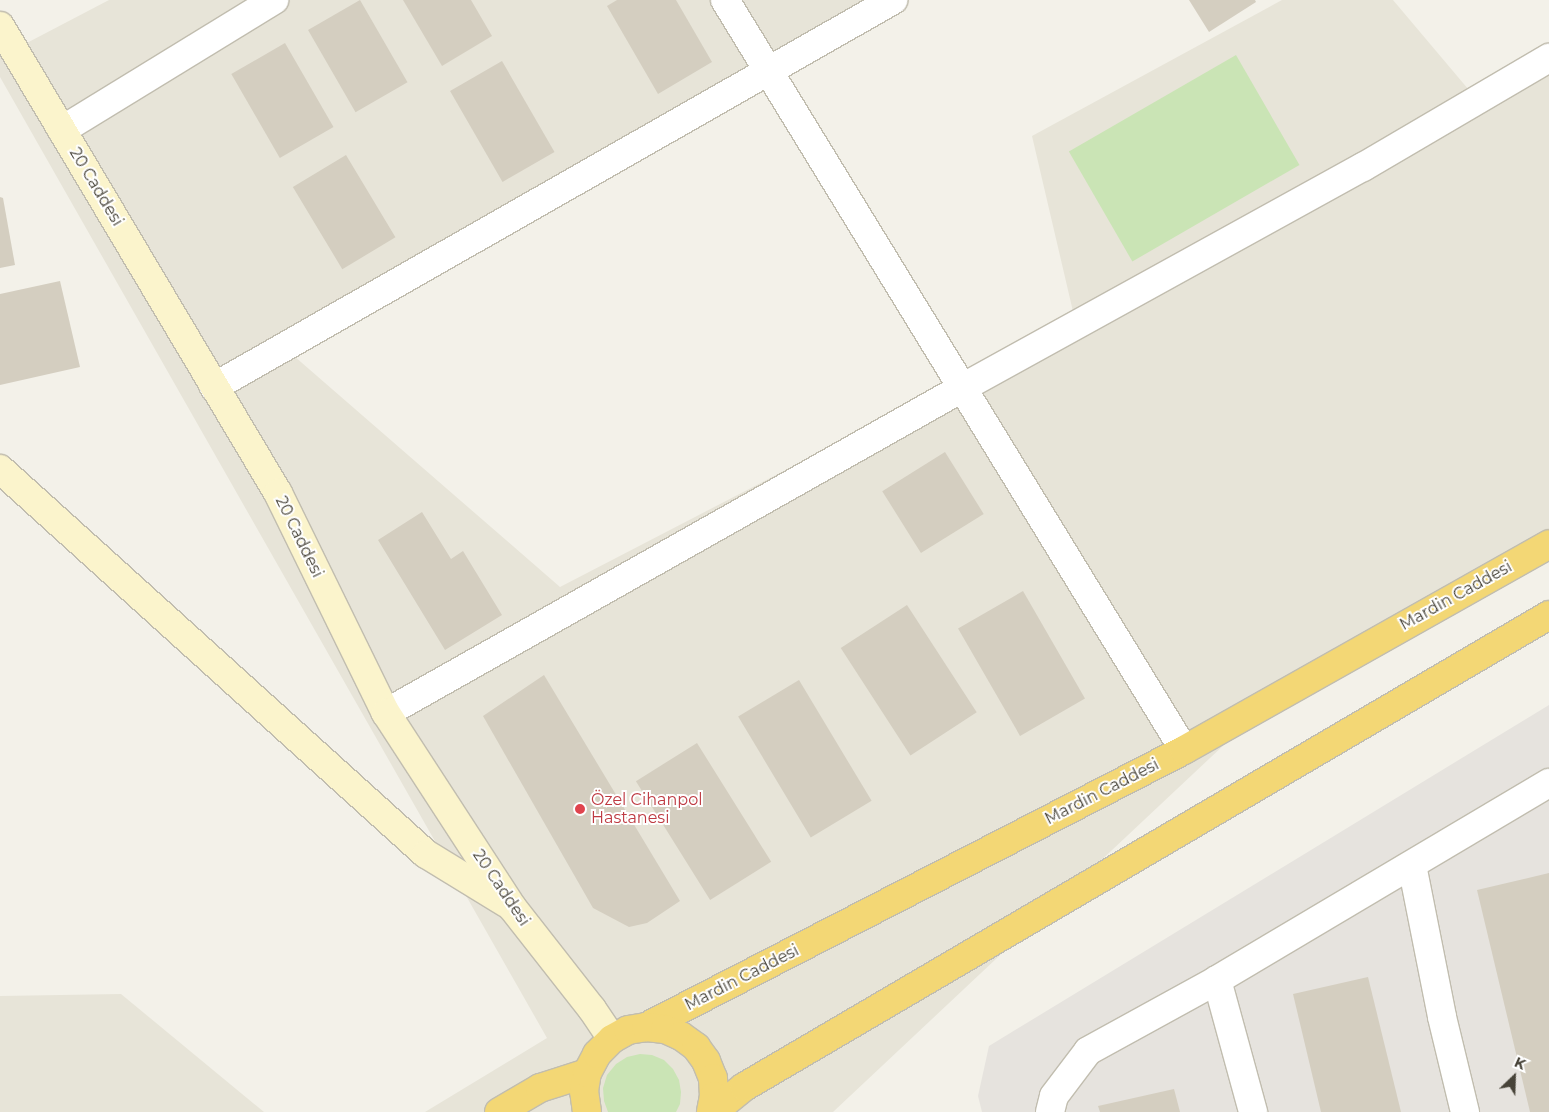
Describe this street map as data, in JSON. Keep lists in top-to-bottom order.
{
  "streets": {
    "highway": ["Mardin Caddesi"],
    "street": ["20 Caddesi"]
  },
  "crossings": [
    ["20 Caddesi", "Mardin Caddesi"]
  ],
  "places": ["Özel Cihanpol Hastanesi"],
  "north": "top right"
}
